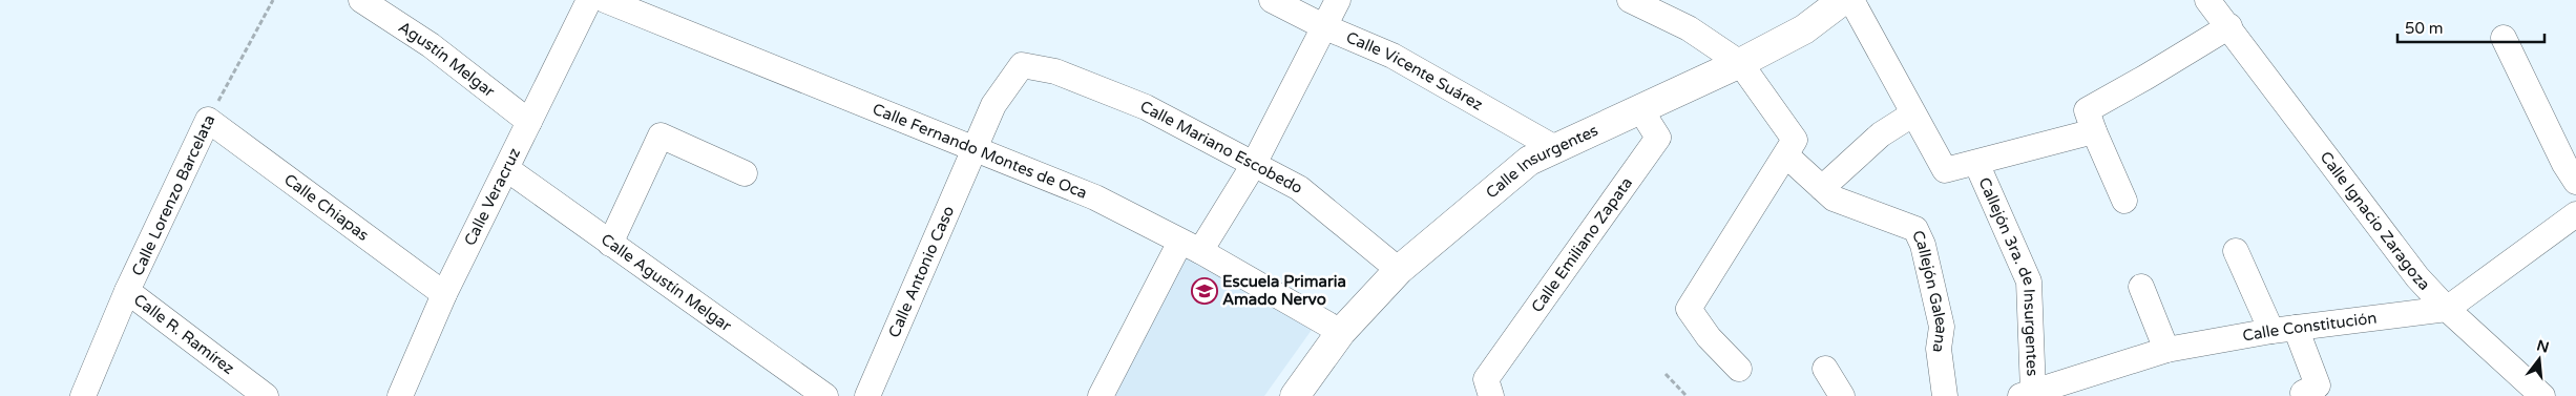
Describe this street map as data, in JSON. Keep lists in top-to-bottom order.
{
  "streets": {
    "main road": ["Calle Insurgentes"],
    "street": [
      "Agustín Melgar",
      "Calle Vicente Suárez",
      "Calle Mariano Escobedo",
      "Calle Fernando Montes de Oca",
      "Calle Lorenzo Barcelata",
      "Calle Veracruz",
      "Calle Chiapas",
      "Calle Ignacio Zaragoza",
      "Calle Emiliano Zapata",
      "Calle Antonio Caso",
      "Callejón 3ra. de Insurgentes",
      "Calle Agustín Melgar",
      "Callejón Galeana",
      "Calle Constitución",
      "Calle R. Ramírez"
    ]
  },
  "crossings": [
    ["Agustín Melgar", "Calle Veracruz"],
    ["Calle Vicente Suárez", "Calle Insurgentes"],
    ["Calle Mariano Escobedo", "Calle Insurgentes"],
    ["Calle Mariano Escobedo", "Calle Antonio Caso"],
    ["Calle Fernando Montes de Oca", "Calle Insurgentes"],
    ["Calle Fernando Montes de Oca", "Calle Antonio Caso"],
    ["Calle Insurgentes", "Calle Emiliano Zapata"],
    ["Calle Lorenzo Barcelata", "Calle Chiapas"],
    ["Calle Lorenzo Barcelata", "Calle R. Ramírez"],
    ["Calle Veracruz", "Calle Chiapas"],
    ["Calle Veracruz", "Calle Agustín Melgar"],
    ["Calle Ignacio Zaragoza", "Calle Constitución"],
    ["Callejón 3ra. de Insurgentes", "Calle Constitución"]
  ],
  "places": {
    "school or university": ["Escuela Primaria Amado Nervo"]
  },
  "scale_bar": "50 m",
  "north": "top"
}
